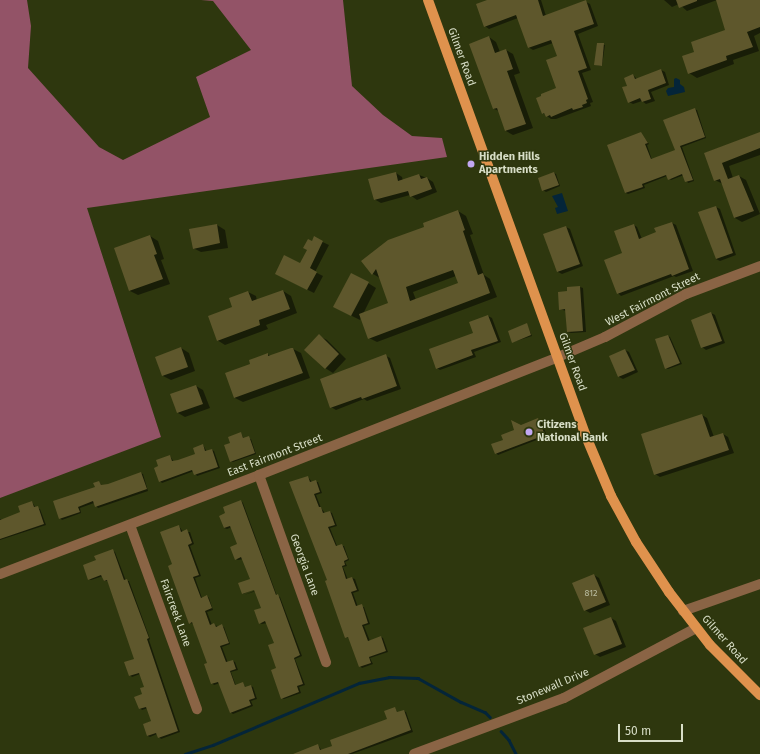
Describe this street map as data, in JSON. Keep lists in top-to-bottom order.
{
  "streets": {
    "main road": ["Gilmer Road"],
    "street": [
      "West Fairmont Street",
      "East Fairmont Street",
      "Georgia Lane",
      "Faircreek Lane",
      "Stonewall Drive"
    ]
  },
  "crossings": [
    ["Gilmer Road", "West Fairmont Street"],
    ["Gilmer Road", "East Fairmont Street"],
    ["Gilmer Road", "Stonewall Drive"],
    ["West Fairmont Street", "East Fairmont Street"],
    ["East Fairmont Street", "Georgia Lane"],
    ["East Fairmont Street", "Faircreek Lane"]
  ],
  "places": ["Hidden Hills Apartments", "Citizens National Bank"],
  "house_numbers": ["812"],
  "scale_bar": "50 m"
}
